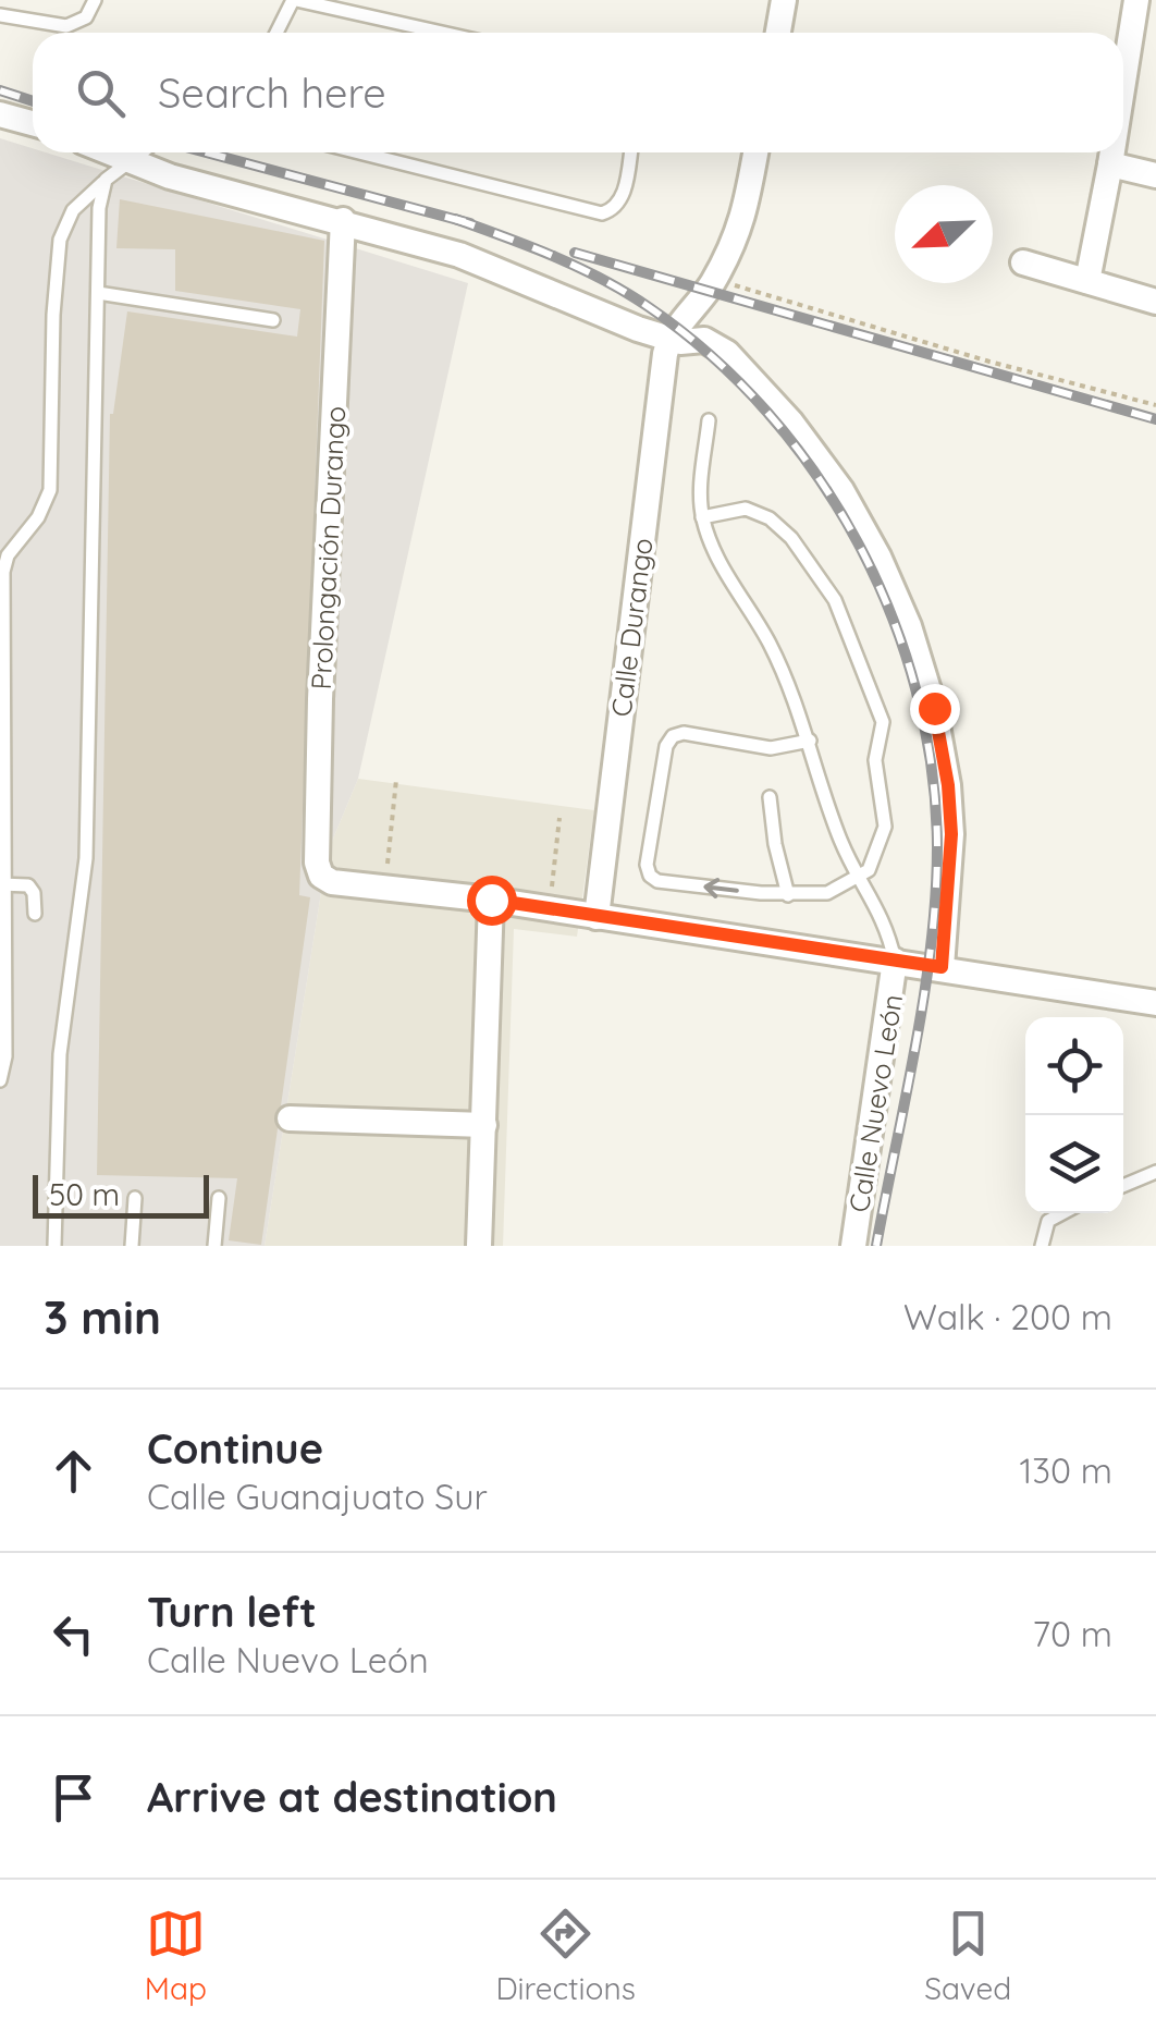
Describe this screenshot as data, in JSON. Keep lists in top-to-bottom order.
{
  "streets": {
    "street": ["Prolongación Durango", "Calle Durango", "Calle Nuevo León"]
  },
  "scale_bar": "50 m",
  "north": "bottom left",
  "page": {
    "search": "Search here",
    "scale": "50 m",
    "heading": ["3 min", "Walk · 200 m"],
    "list": [
      ["Continue", "Calle Guanajuato Sur", "130 m"],
      ["Turn left", "Calle Nuevo León", "70 m"],
      "Arrive at destination"
    ],
    "nav": ["Map", "Directions", "Saved"]
  }
}
